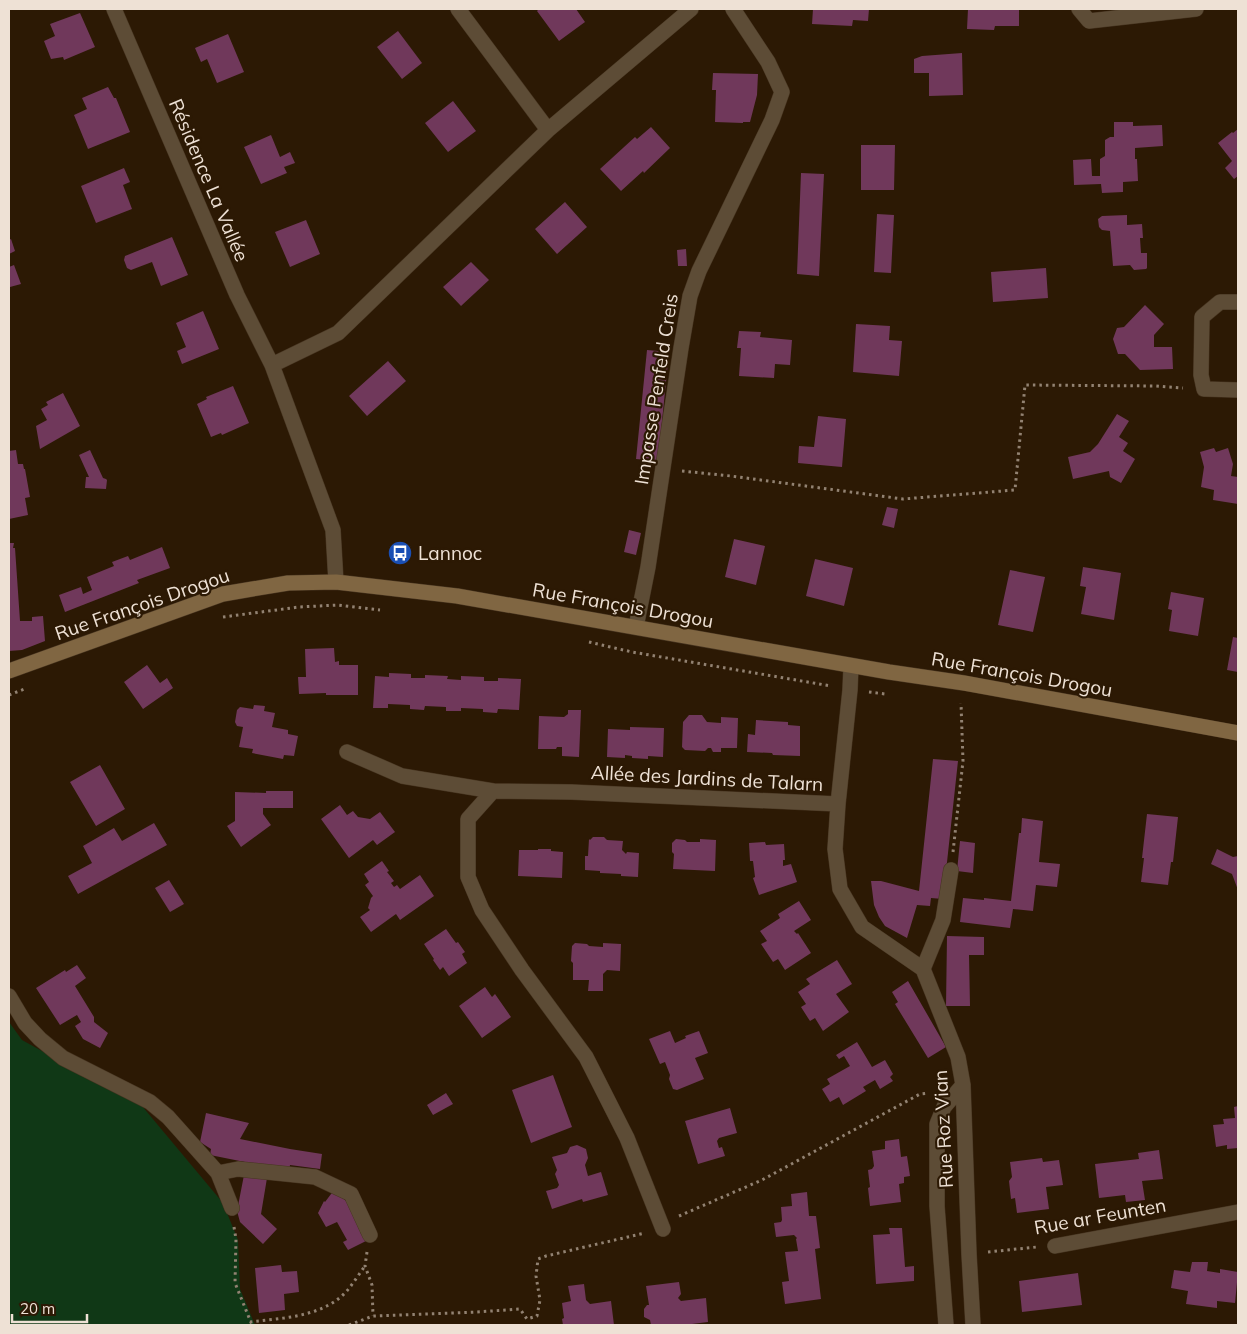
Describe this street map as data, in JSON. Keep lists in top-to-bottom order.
{
  "streets": {
    "street": [
      "Résidence La Vallée",
      "Impasse Penfeld Creis",
      "Rue François Drogou",
      "Allée des Jardins de Talarn",
      "Rue Roz Vian",
      "Rue ar Feunten"
    ]
  },
  "crossings": [
    ["Résidence La Vallée", "Rue François Drogou"],
    ["Impasse Penfeld Creis", "Rue François Drogou"],
    ["Rue François Drogou", "Allée des Jardins de Talarn"],
    ["Rue Roz Vian", "Rue ar Feunten"]
  ],
  "places": {
    "bus stop": ["Lannoc"]
  },
  "scale_bar": "20 m"
}
